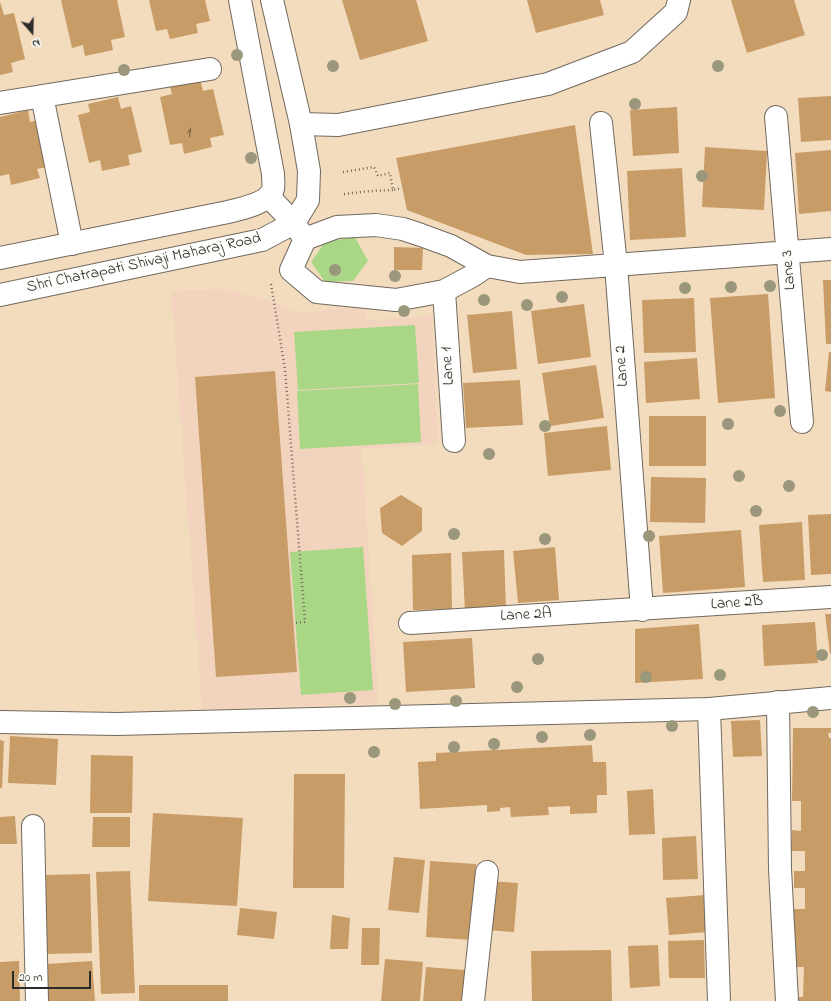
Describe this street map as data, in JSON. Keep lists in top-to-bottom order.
{
  "streets": {
    "street": [
      "Shri Chatrapati Shivaji Maharaj Road",
      "Lane 3",
      "Lane 1",
      "Lane 2",
      "Lane 2B",
      "Lane 2A"
    ]
  },
  "crossings": [
    ["Shri Chatrapati Shivaji Maharaj Road", "Lane 3"],
    ["Shri Chatrapati Shivaji Maharaj Road", "Lane 2"],
    ["Lane 2", "Lane 2B"],
    ["Lane 2", "Lane 2A"],
    ["Lane 2B", "Lane 2A"]
  ],
  "house_numbers": ["1"],
  "scale_bar": "20 m",
  "north": "bottom"
}
